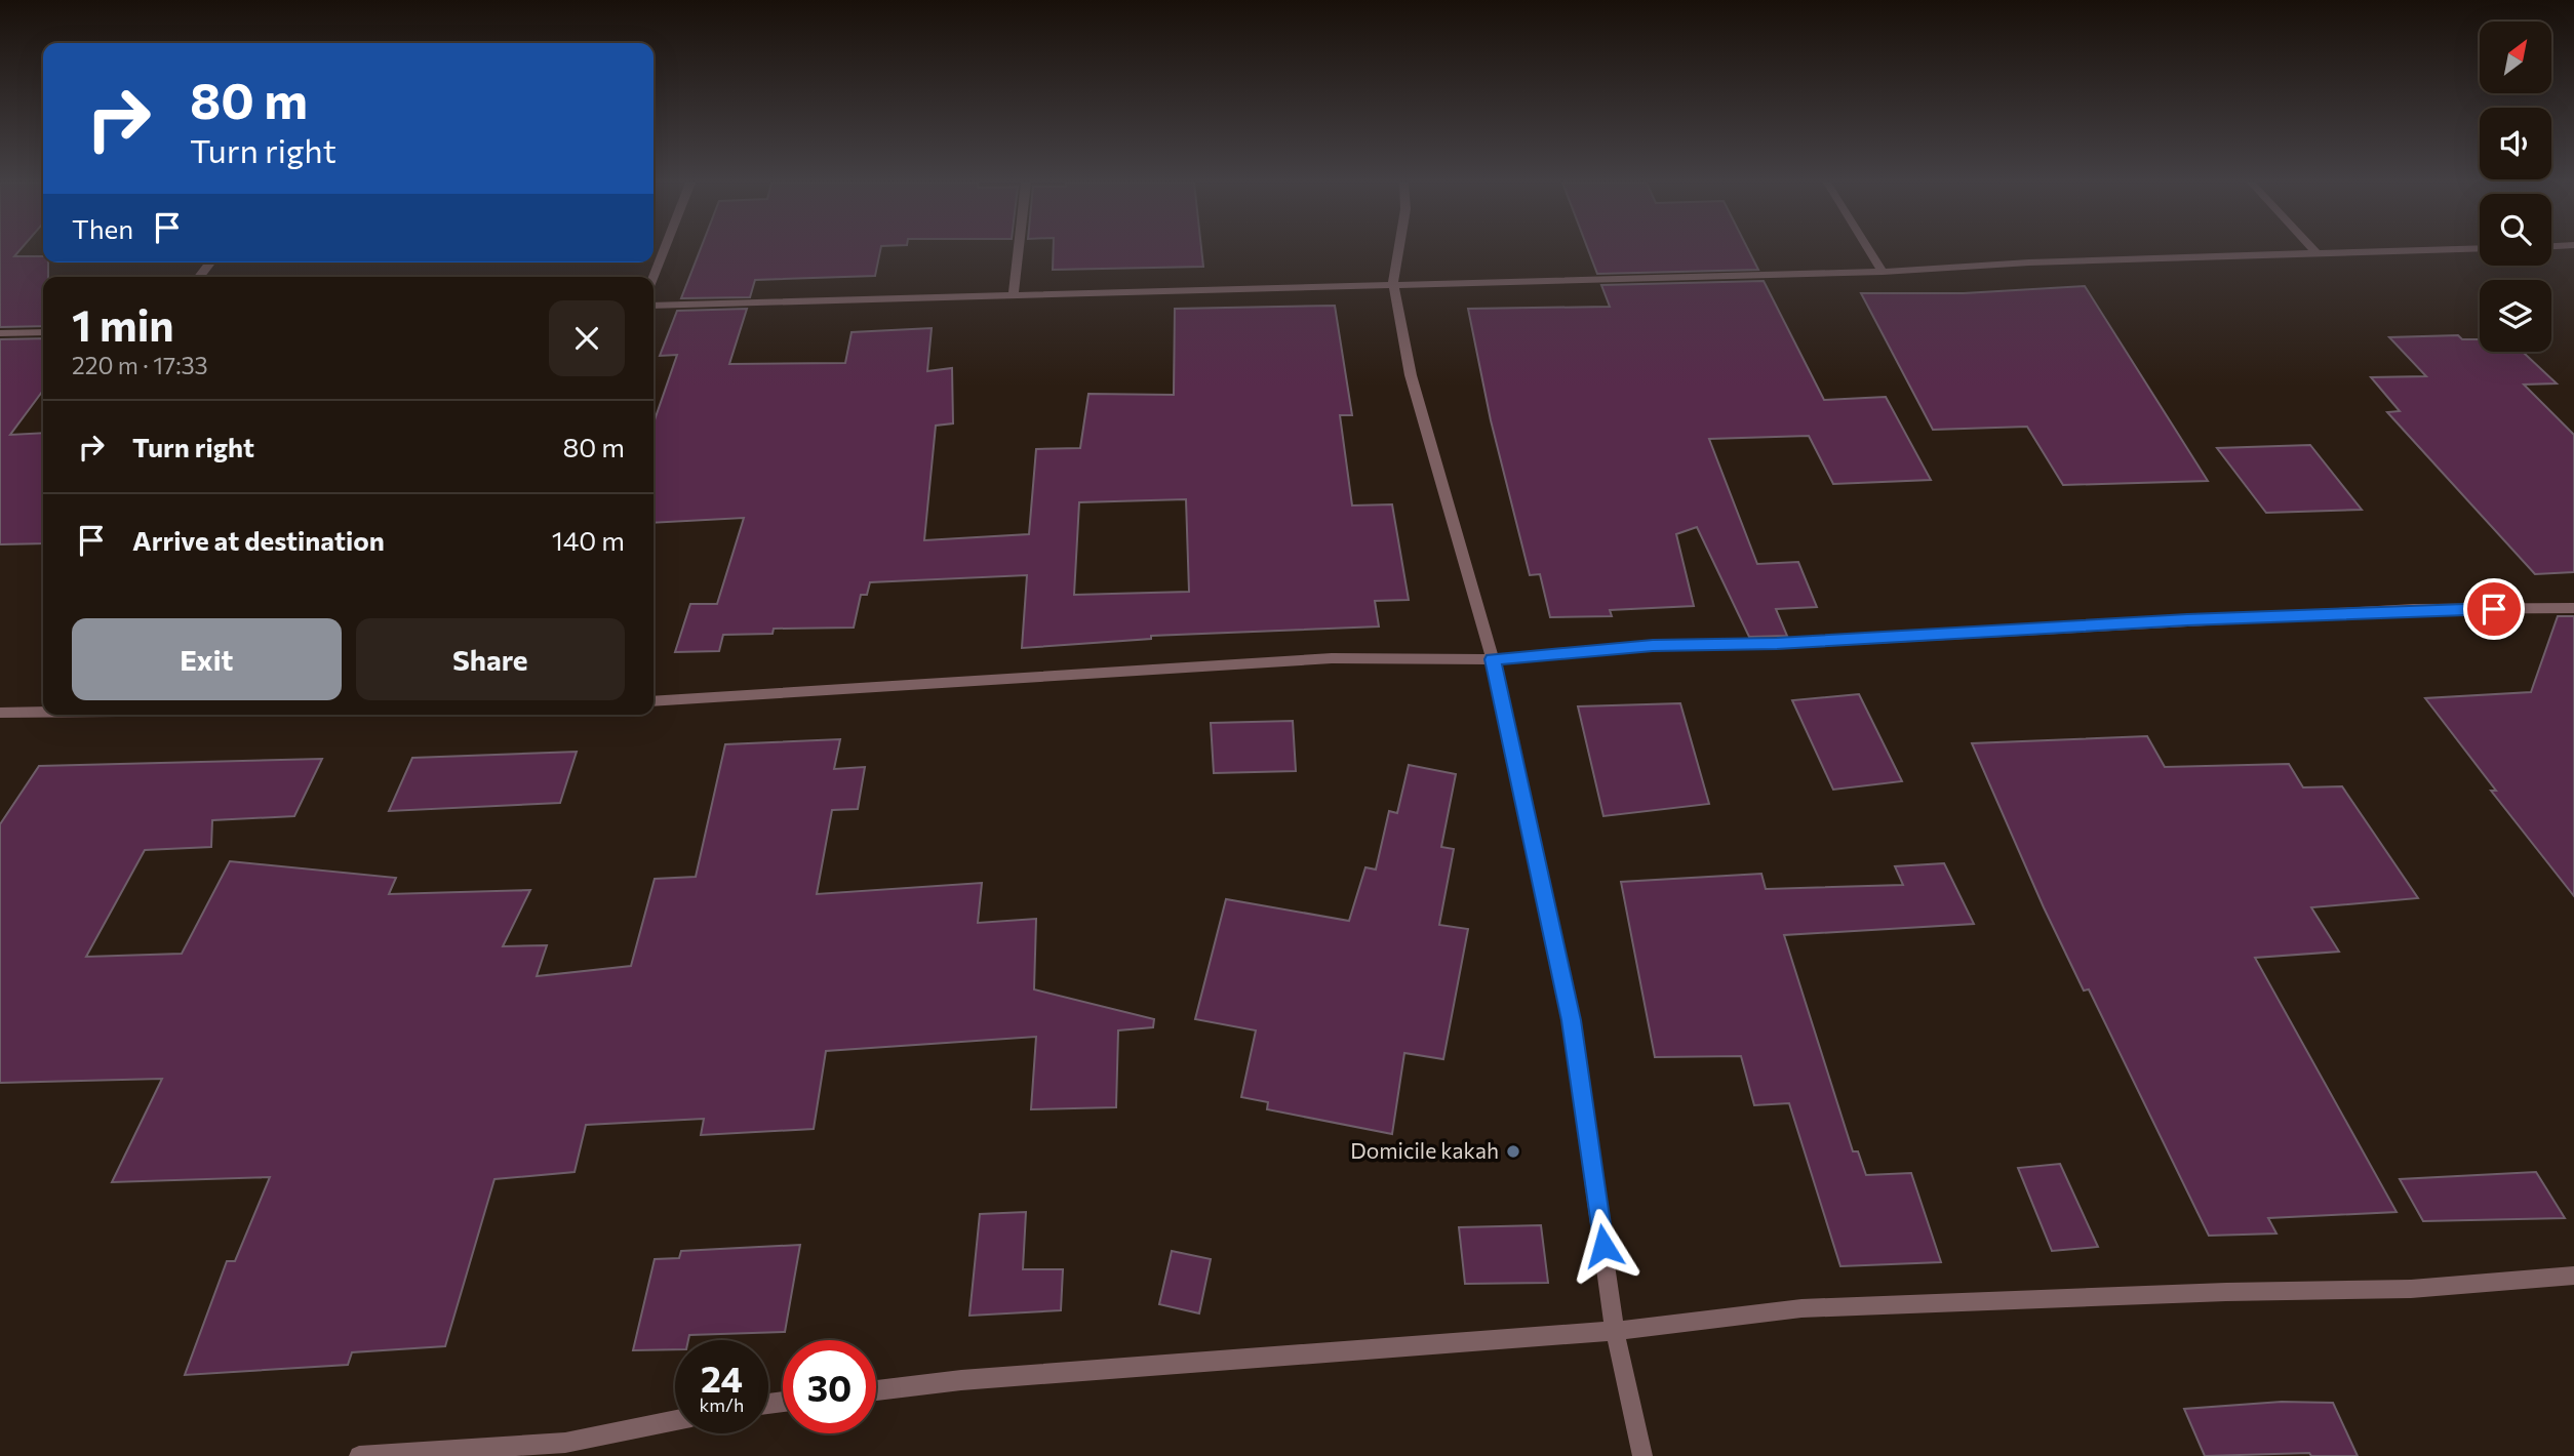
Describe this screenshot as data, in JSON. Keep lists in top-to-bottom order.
{
  "places": ["Domicile kakah"],
  "north": "top right",
  "page": {
    "turn": ["80 m", "Turn right"],
    "then": "Then",
    "heading": ["1 min", "220 m · 17:33"],
    "list": [
      {
        "name": "Turn right",
        "value": "80 m"
      },
      {
        "name": "Arrive at destination",
        "value": "140 m"
      }
    ],
    "buttons": ["Exit", "Share"],
    "speed": "24 km/h",
    "limit": "30"
  }
}
